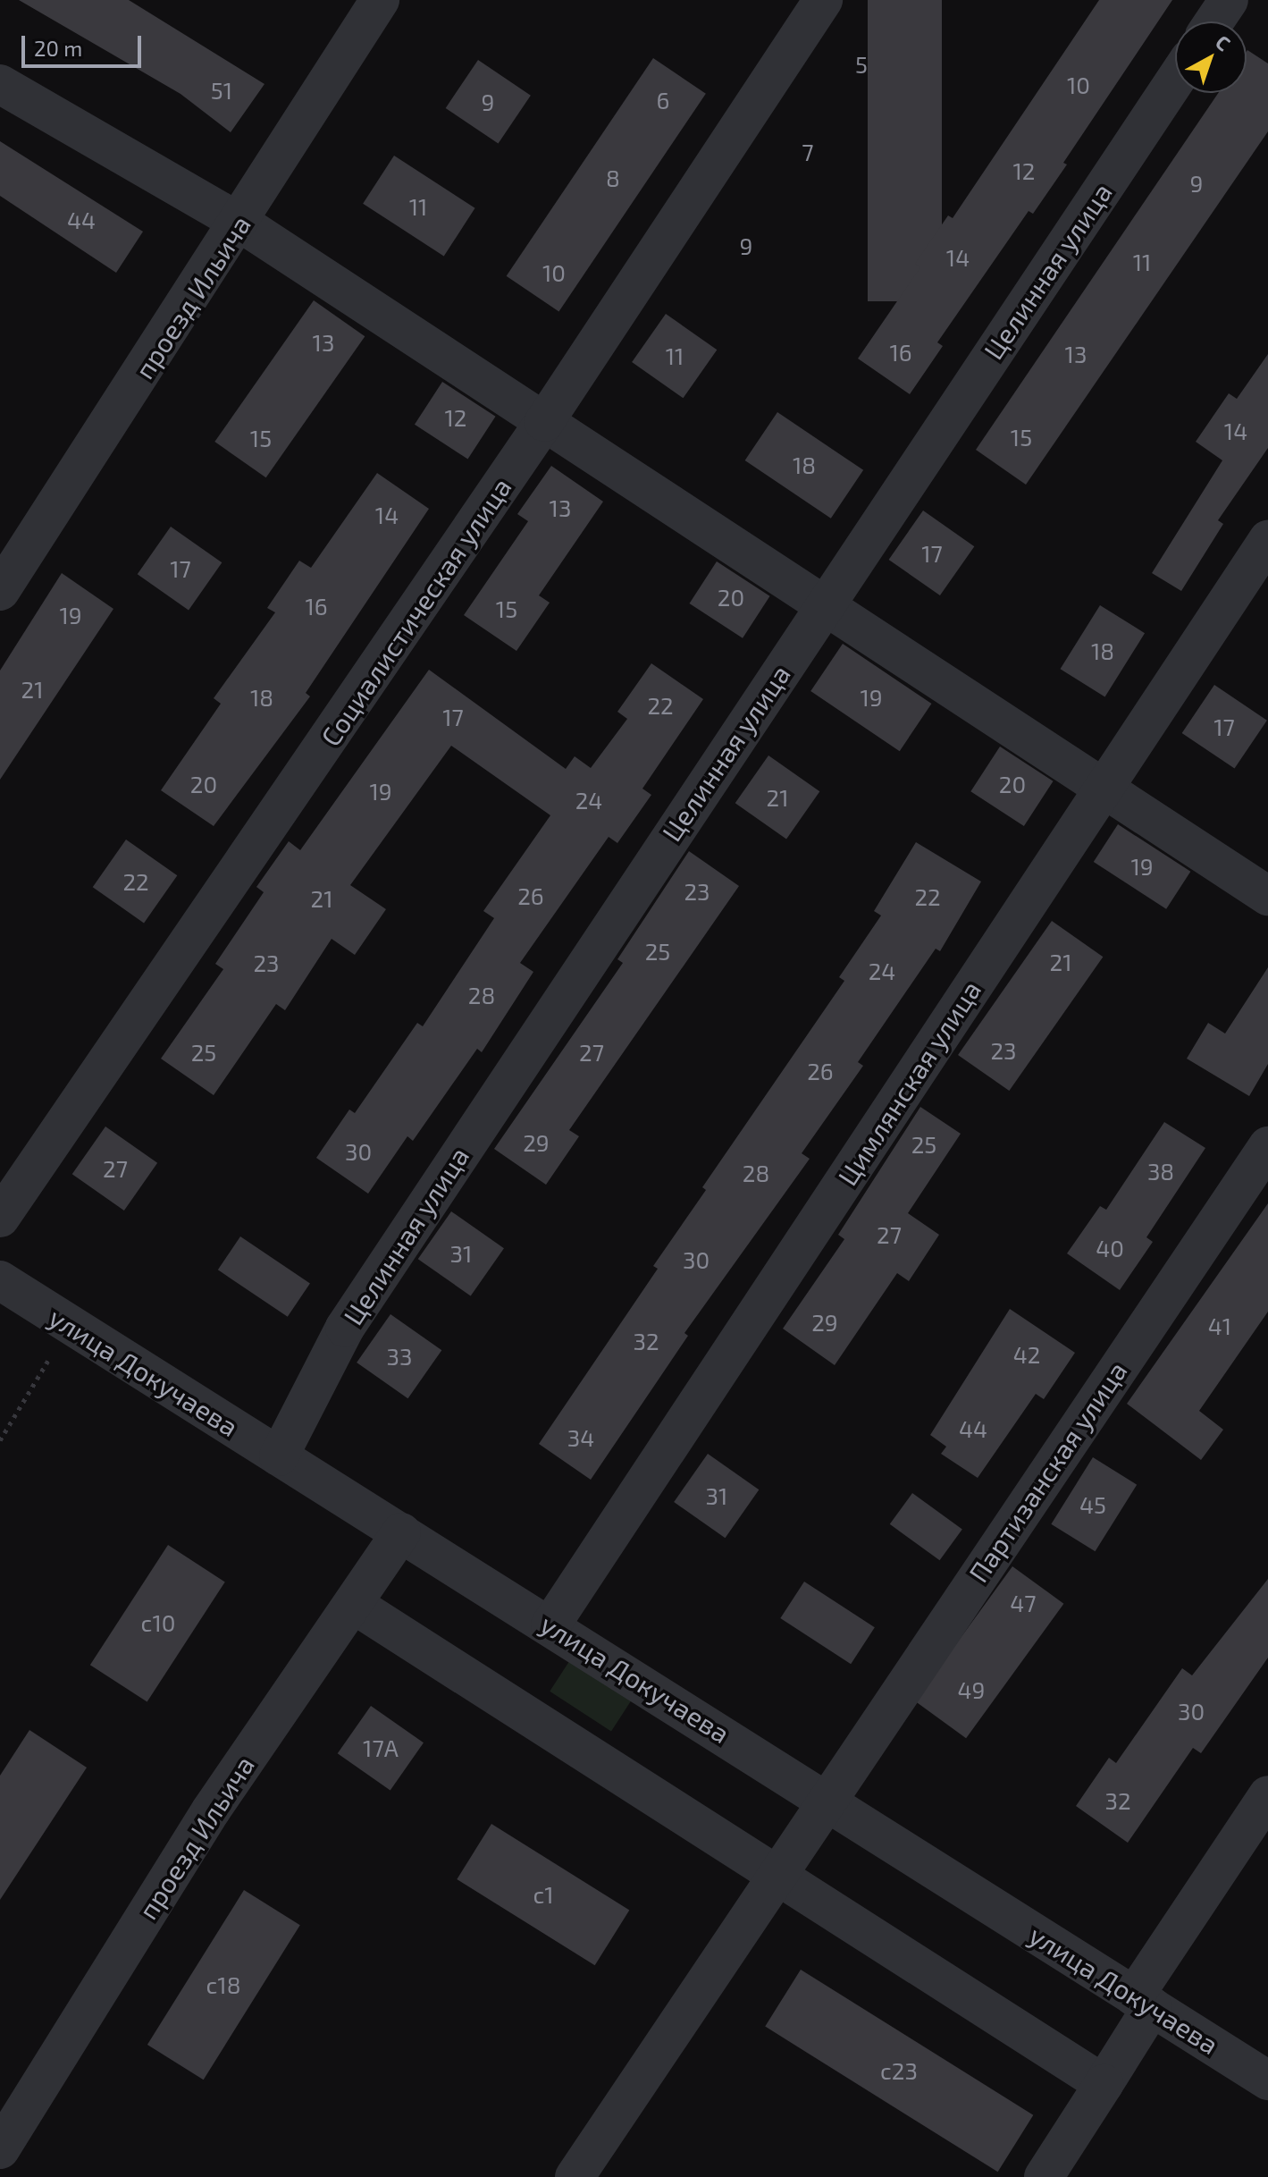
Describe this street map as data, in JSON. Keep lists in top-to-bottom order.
{
  "streets": {
    "street": [
      "Целинная улица",
      "проезд Ильича",
      "Социалистическая улица",
      "Цимлянская улица",
      "улица Докучаева",
      "Партизанская улица"
    ]
  },
  "crossings": [
    ["Целинная улица", "улица Докучаева"],
    ["проезд Ильича", "улица Докучаева"],
    ["Цимлянская улица", "улица Докучаева"],
    ["улица Докучаева", "Партизанская улица"]
  ],
  "house_numbers": [
    "5",
    "10",
    "51",
    "6",
    "9",
    "7",
    "12",
    "8",
    "9",
    "11",
    "44",
    "9",
    "14",
    "11",
    "10",
    "13",
    "16",
    "13",
    "11",
    "12",
    "14",
    "15",
    "15",
    "18",
    "13",
    "14",
    "17",
    "17",
    "20",
    "16",
    "15",
    "19",
    "18",
    "21",
    "18",
    "19",
    "22",
    "17",
    "17",
    "20",
    "20",
    "19",
    "21",
    "24",
    "19",
    "22",
    "23",
    "26",
    "22",
    "21",
    "25",
    "21",
    "23",
    "24",
    "28",
    "23",
    "25",
    "27",
    "26",
    "29",
    "25",
    "30",
    "27",
    "38",
    "28",
    "27",
    "40",
    "31",
    "30",
    "29",
    "41",
    "32",
    "42",
    "33",
    "44",
    "34",
    "31",
    "45",
    "47",
    "с10",
    "49",
    "30",
    "17А",
    "32",
    "с1",
    "с18",
    "с23"
  ],
  "scale_bar": "20 m",
  "north": "top right"
}
